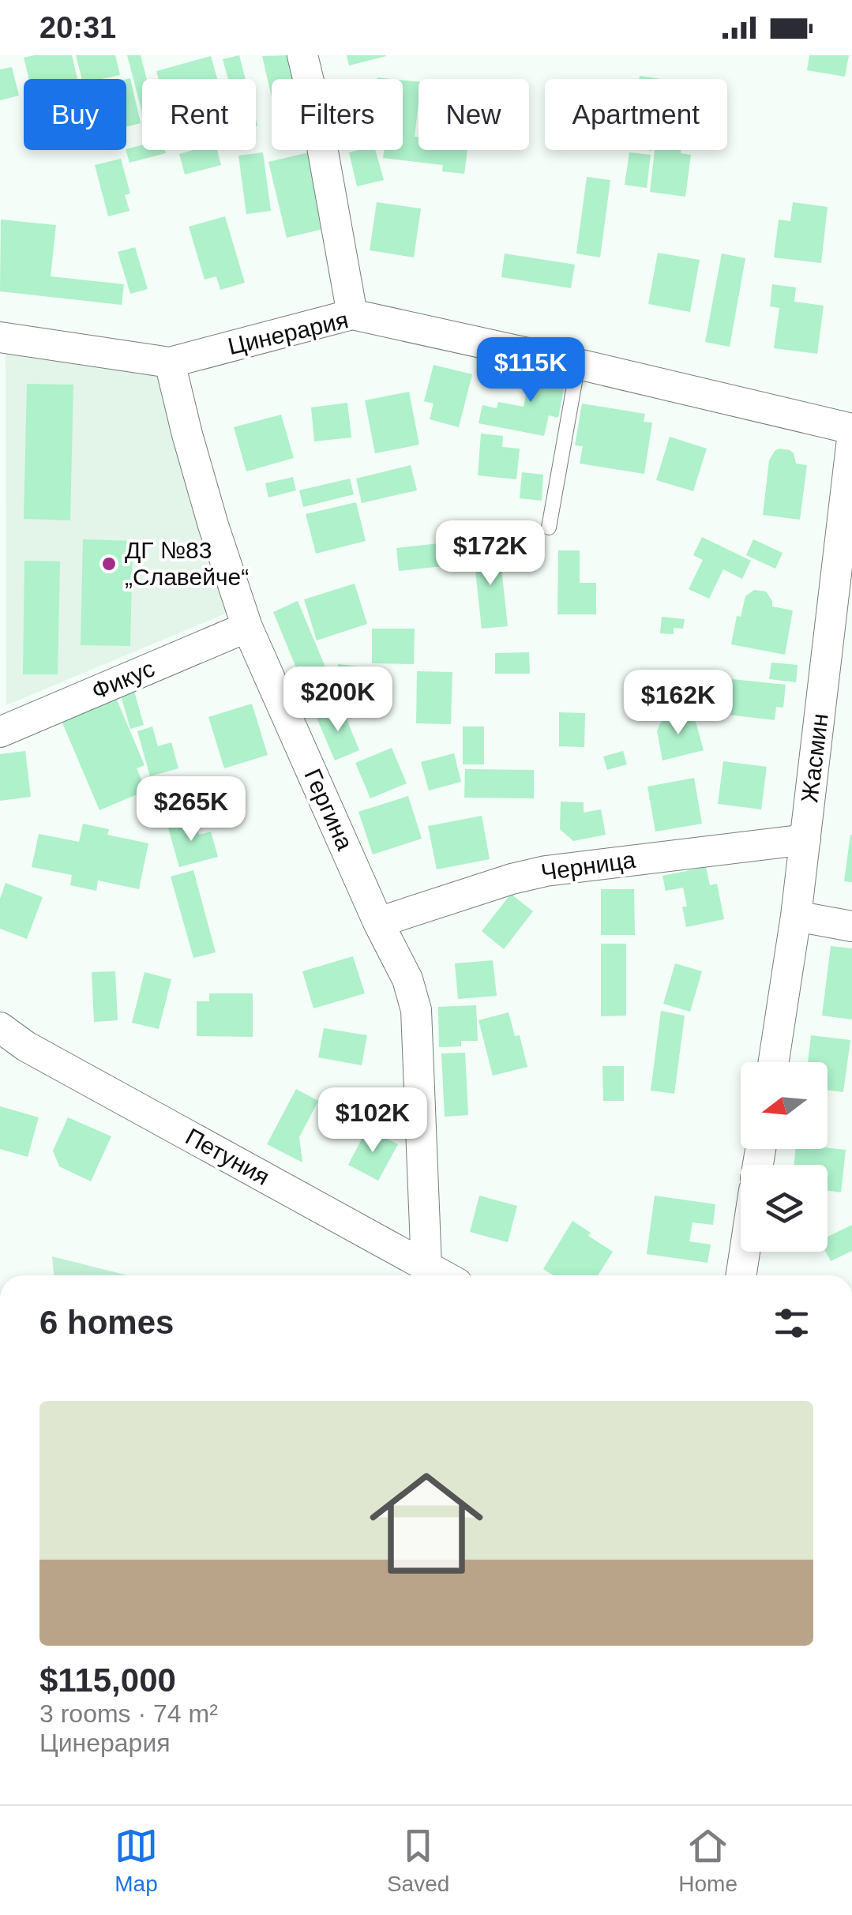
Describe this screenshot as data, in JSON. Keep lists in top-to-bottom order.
{
  "streets": {
    "street": [
      "Цинерария",
      "Фикус",
      "Жасмин",
      "Гергина",
      "Черница",
      "Петуния"
    ]
  },
  "crossings": [
    ["Цинерария", "Гергина"],
    ["Фикус", "Гергина"],
    ["Жасмин", "Черница"],
    ["Гергина", "Черница"],
    ["Гергина", "Петуния"]
  ],
  "places": ["ДГ №83 „Славейче“"],
  "north": "left",
  "page": {
    "status": "20:31",
    "chip": [
      "Buy",
      "Rent",
      "Filters",
      "New",
      "Apartment"
    ],
    "price": [
      "$115K",
      "$172K",
      "$200K",
      "$162K",
      "$265K",
      "$102K"
    ],
    "heading": "6 homes",
    "list": [
      {
        "name": "$115,000",
        "note": "3 rooms · 74 m² · Цинерария"
      }
    ],
    "tabs": ["Map", "Saved", "Home"]
  }
}
